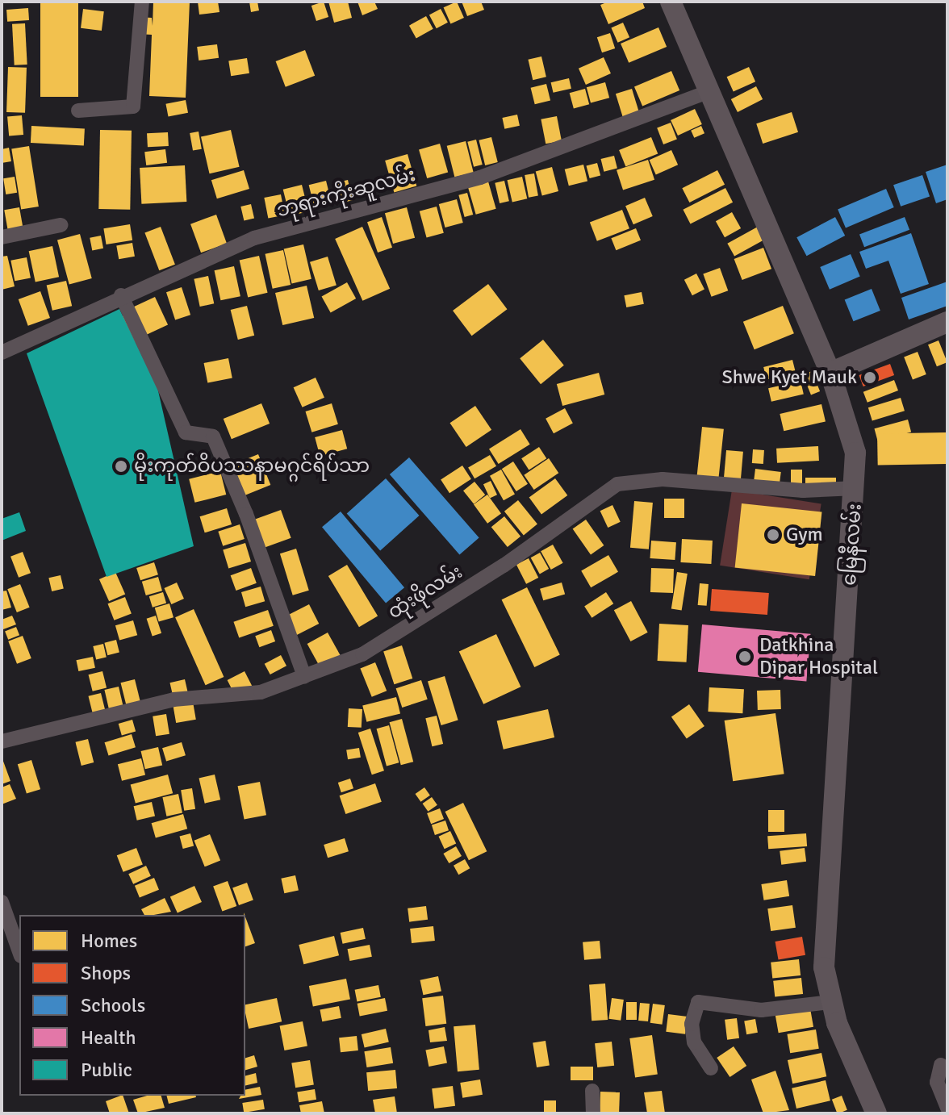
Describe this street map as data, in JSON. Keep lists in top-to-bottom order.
{
  "streets": {
    "main road": ["မြေနီလမ်း"],
    "street": ["ဘုရားကိုးဆူလမ်း", "ထုံးဖိုလမ်း"]
  },
  "crossings": [
    ["ဘုရားကိုးဆူလမ်း", "မြေနီလမ်း"],
    ["မြေနီလမ်း", "ထုံးဖိုလမ်း"]
  ],
  "places": [
    "Shwe Kyet Mauk",
    "မိုးကုတ်ဝိပဿနာမဂ္ဂင်ရိပ်သာ",
    "Gym",
    "Datkhina Dipar Hospital"
  ],
  "legend": [
    "Homes",
    "Shops",
    "Schools",
    "Health",
    "Public"
  ]
}
